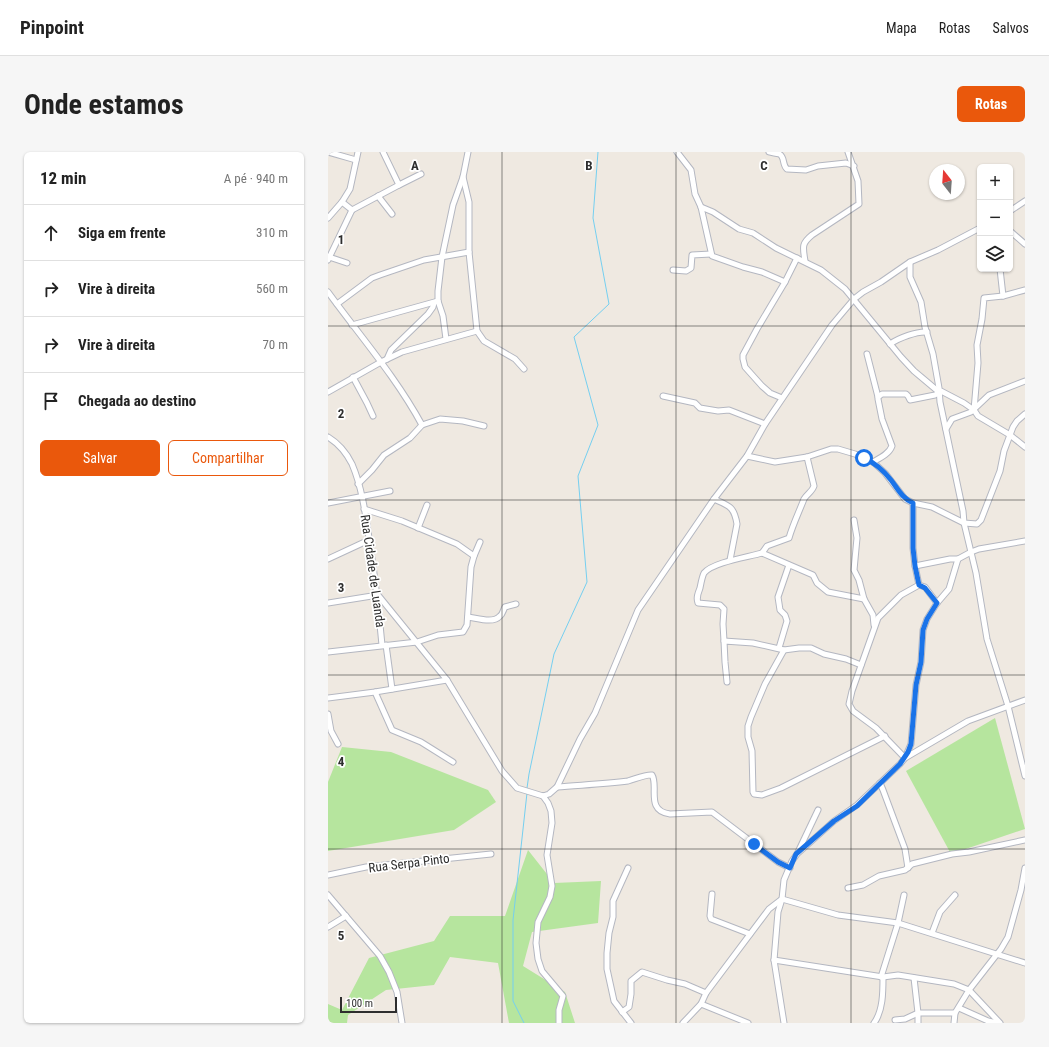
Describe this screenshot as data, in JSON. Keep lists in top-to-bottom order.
{
  "streets": {
    "street": ["Rua Cidade de Luanda", "Rua Serpa Pinto"]
  },
  "scale_bar": "100 m",
  "north": "top",
  "page": {
    "header": "Pinpoint",
    "nav": ["Mapa", "Rotas", "Salvos"],
    "buttons": [
      "Rotas",
      ["Salvar", "Compartilhar"]
    ],
    "title": "Onde estamos",
    "heading": ["12 min", "A pé · 940 m"],
    "map_buttons": ["+", "−"],
    "list": [
      ["Siga em frente", "310 m"],
      ["Vire à direita", "560 m"],
      ["Vire à direita", "70 m"],
      "Chegada ao destino"
    ],
    "scale": "100 m"
  },
  "grid": {
    "columns": ["A", "B", "C"],
    "rows": [
      "1",
      "2",
      "3",
      "4",
      "5"
    ]
  }
}
